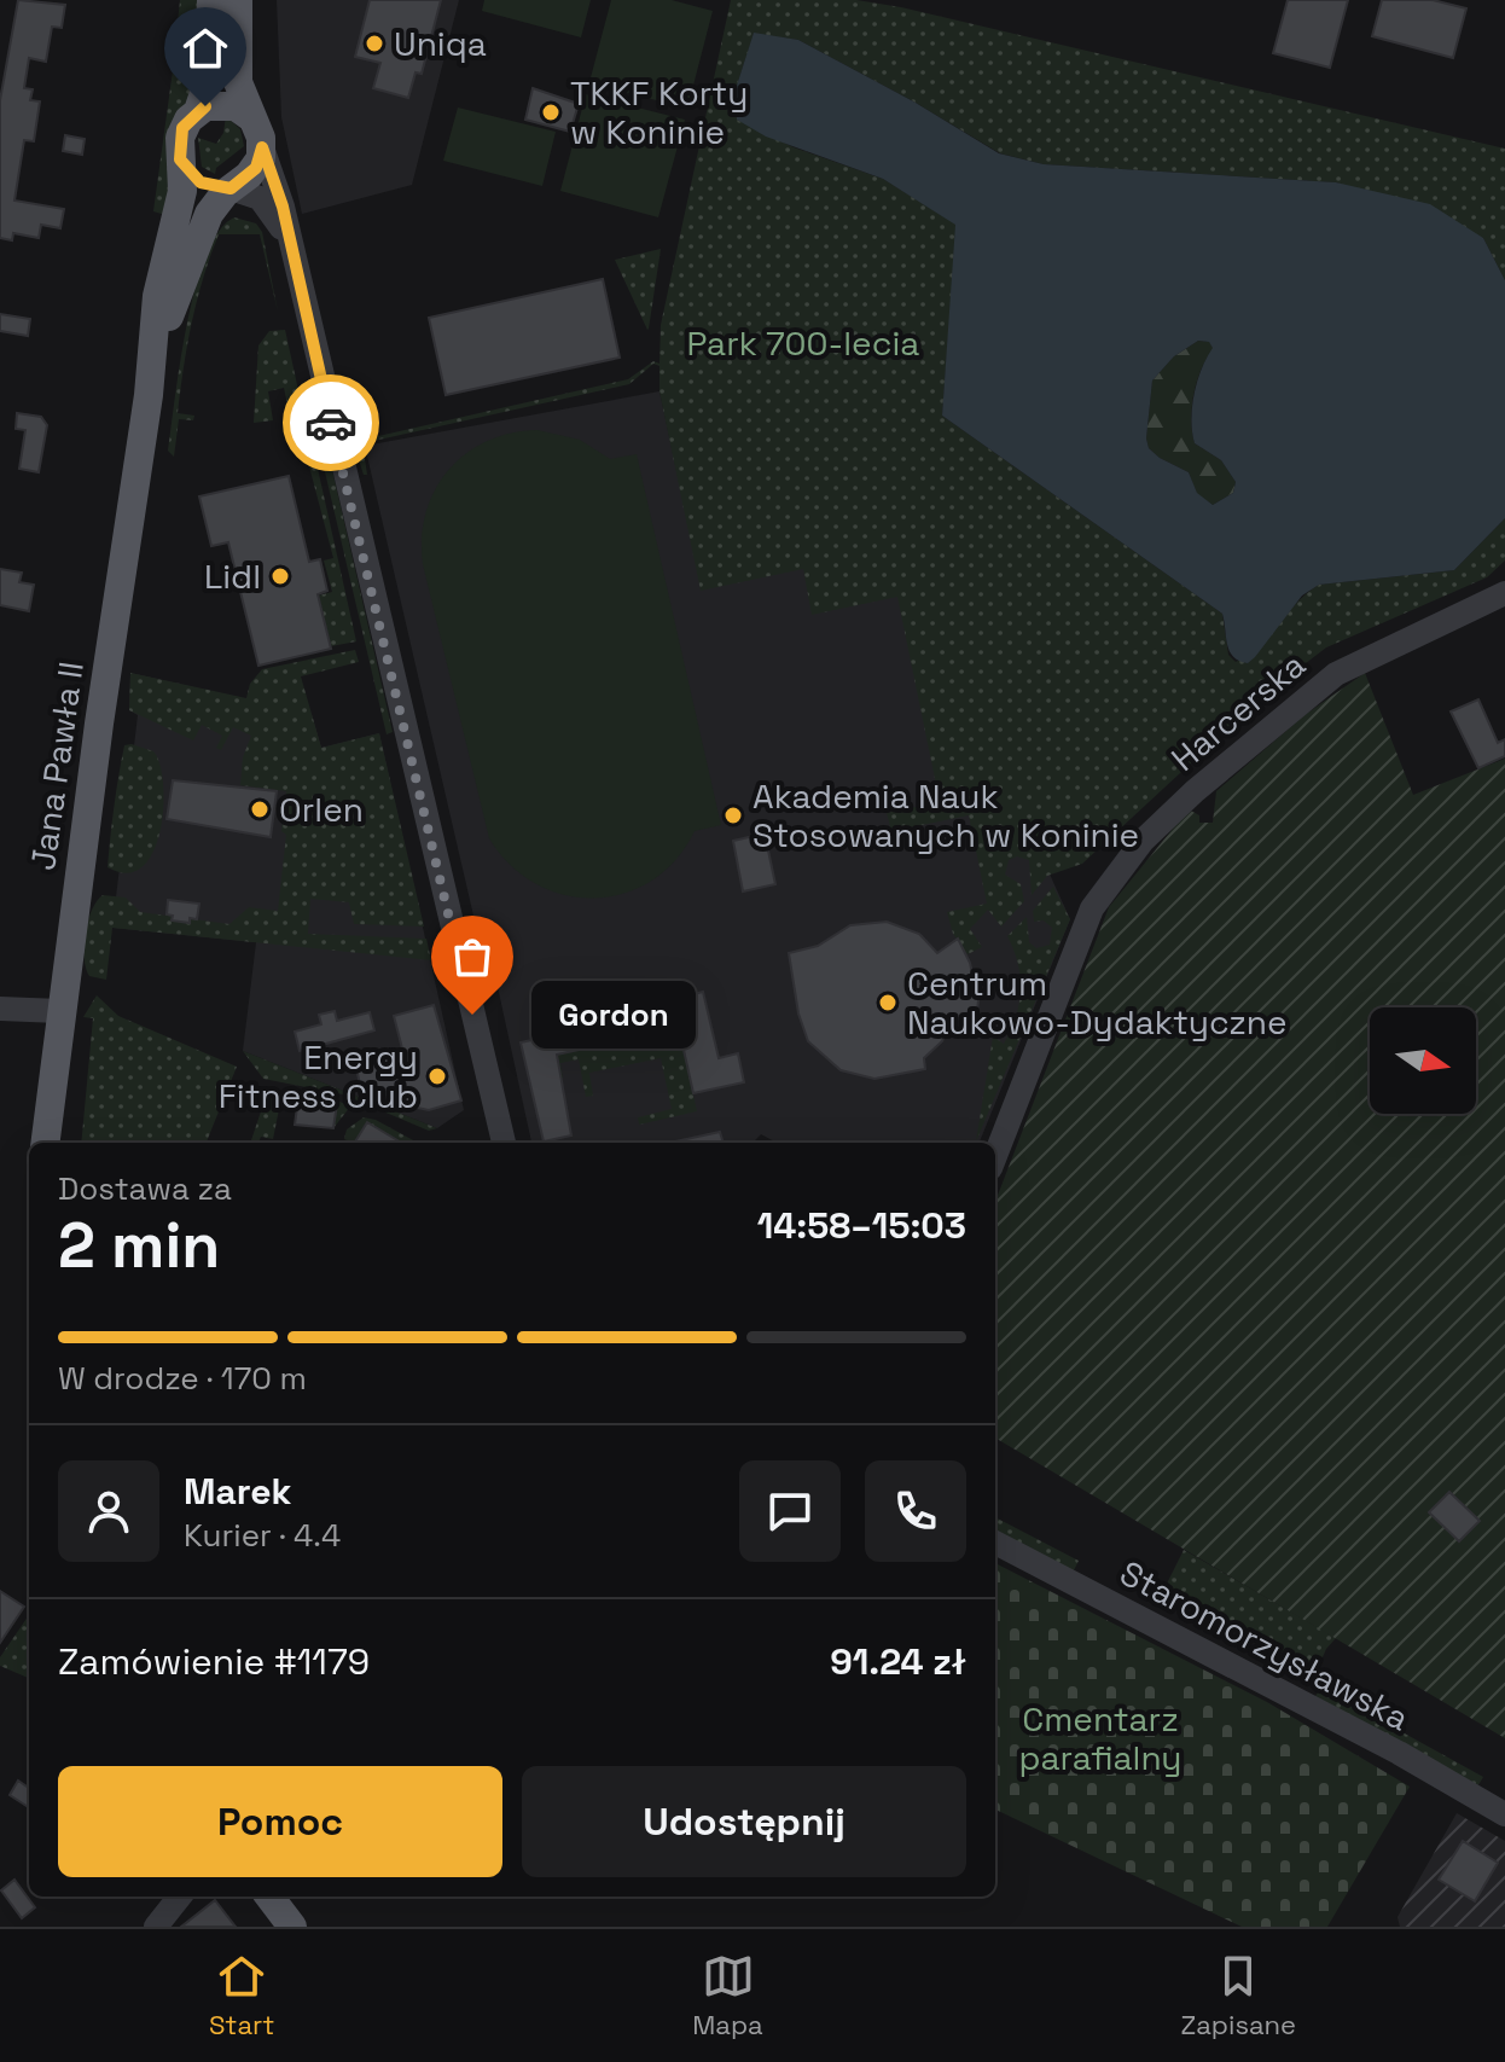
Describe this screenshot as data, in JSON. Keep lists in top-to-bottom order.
{
  "streets": {
    "main road": ["Jana Pawła II"],
    "street": ["Harcerska", "Staromorzysławska"]
  },
  "parks": ["Park 700-lecia", "Cmentarz parafialny"],
  "places": [
    "Uniqa",
    "TKKF Korty w Koninie",
    "Lidl",
    "Orlen",
    "Akademia Nauk Stosowanych w Koninie",
    "Centrum Naukowo-Dydaktyczne",
    "Gordon",
    "Energy Fitness Club"
  ],
  "north": "right",
  "page": {
    "bubble": "Gordon",
    "heading": ["2 min", "Dostawa za", "14:58–15:03"],
    "panel": [
      "Marek",
      "Kurier · 4.4",
      "Zamówienie #1179",
      "91.24 zł"
    ],
    "bar": "W drodze · 170 m",
    "buttons": ["Pomoc", "Udostępnij"],
    "tabs": ["Start", "Mapa", "Zapisane"]
  }
}
